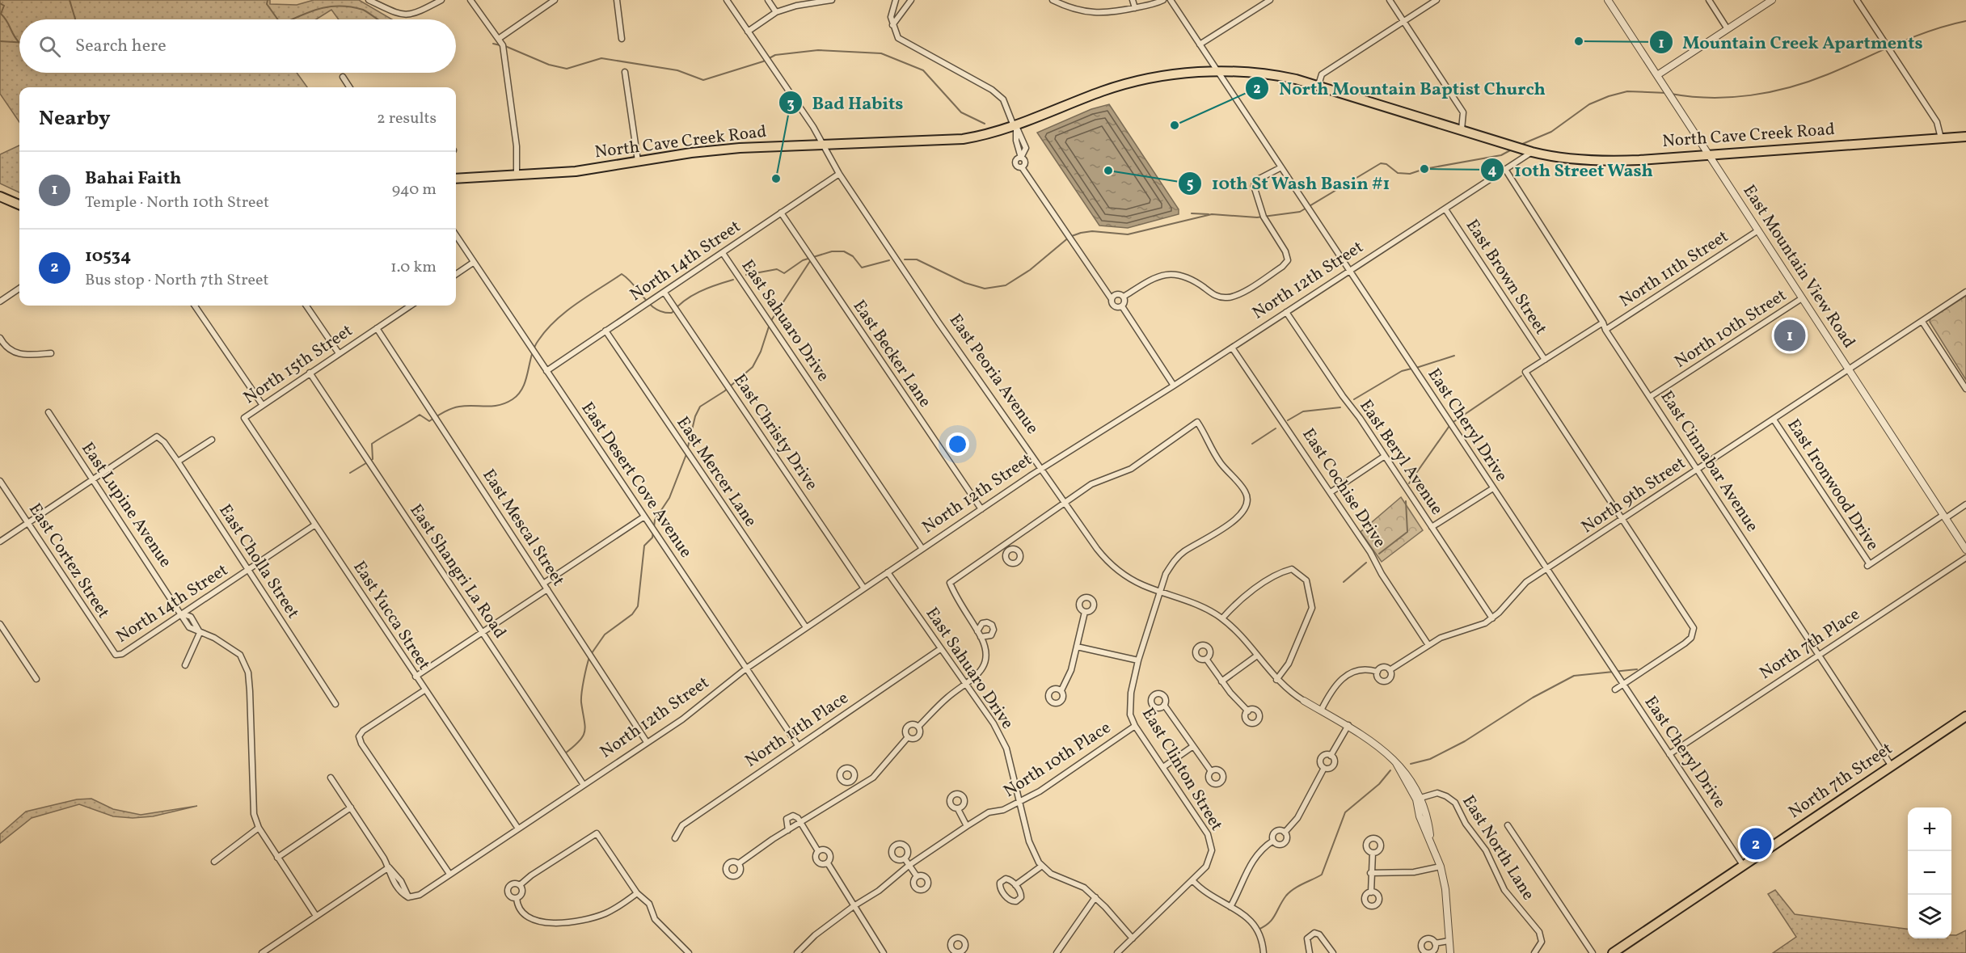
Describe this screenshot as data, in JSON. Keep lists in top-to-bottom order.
{
  "streets": {
    "main road": ["North Cave Creek Road", "North 7th Street"],
    "street": [
      "North 14th Street",
      "East Mountain View Road",
      "North 11th Street",
      "East Brown Street",
      "North 12th Street",
      "East Sahuaro Drive",
      "North 10th Street",
      "East Becker Lane",
      "North 15th Street",
      "East Peoria Avenue",
      "East Cheryl Drive",
      "East Christy Drive",
      "East Beryl Avenue",
      "East Cinnabar Avenue",
      "East Mercer Lane",
      "East Desert Cove Avenue",
      "East Ironwood Drive",
      "East Cochise Drive",
      "North 9th Street",
      "East Lupine Avenue",
      "East Mescal Street",
      "East Cortez Street",
      "East Cholla Street",
      "East Shangri La Road",
      "East Yucca Street",
      "North 7th Place",
      "North 11th Place",
      "North 10th Place",
      "East Clinton Street",
      "East North Lane"
    ]
  },
  "crossings": [
    ["North Cave Creek Road", "East Mountain View Road"],
    ["North Cave Creek Road", "North 12th Street"],
    ["North Cave Creek Road", "East Peoria Avenue"],
    ["North Cave Creek Road", "East Cheryl Drive"],
    ["North 14th Street", "East Sahuaro Drive"],
    ["North 14th Street", "East Becker Lane"],
    ["North 14th Street", "East Peoria Avenue"],
    ["North 14th Street", "East Christy Drive"],
    ["North 14th Street", "East Mercer Lane"],
    ["North 14th Street", "East Desert Cove Avenue"],
    ["North 14th Street", "East Lupine Avenue"],
    ["North 14th Street", "East Cortez Street"],
    ["North 14th Street", "East Cholla Street"],
    ["North 14th Street", "East Yucca Street"],
    ["East Mountain View Road", "North 11th Street"],
    ["East Mountain View Road", "North 10th Street"],
    ["East Mountain View Road", "East Ironwood Drive"],
    ["East Mountain View Road", "North 9th Street"],
    ["North 11th Street", "East Cinnabar Avenue"],
    ["East Brown Street", "North 12th Street"],
    ["North 12th Street", "East Sahuaro Drive"],
    ["North 12th Street", "East Becker Lane"],
    ["North 12th Street", "East Peoria Avenue"],
    ["North 12th Street", "East Cheryl Drive"],
    ["North 12th Street", "East Christy Drive"],
    ["North 12th Street", "East Beryl Avenue"],
    ["North 12th Street", "East Cinnabar Avenue"],
    ["North 12th Street", "East Mercer Lane"],
    ["North 12th Street", "East Desert Cove Avenue"],
    ["North 12th Street", "East Cochise Drive"],
    ["North 12th Street", "East Mescal Street"],
    ["North 12th Street", "East Shangri La Road"],
    ["North 12th Street", "East Yucca Street"],
    ["East Sahuaro Drive", "North 11th Place"],
    ["East Sahuaro Drive", "North 10th Place"],
    ["North 10th Street", "East Cinnabar Avenue"],
    ["North 15th Street", "East Mescal Street"],
    ["North 15th Street", "East Shangri La Road"],
    ["North 15th Street", "East Yucca Street"],
    ["East Peoria Avenue", "North 9th Street"],
    ["East Peoria Avenue", "East Clinton Street"],
    ["East Peoria Avenue", "East North Lane"],
    ["East Cheryl Drive", "North 9th Street"],
    ["East Cheryl Drive", "North 7th Place"],
    ["East Cheryl Drive", "North 7th Street"],
    ["East Beryl Avenue", "North 9th Street"],
    ["East Cinnabar Avenue", "North 9th Street"],
    ["East Cinnabar Avenue", "North 7th Place"],
    ["East Cinnabar Avenue", "North 7th Street"],
    ["East Desert Cove Avenue", "North 11th Place"],
    ["East Ironwood Drive", "North 9th Street"],
    ["East Cochise Drive", "North 9th Street"],
    ["East Lupine Avenue", "East Cholla Street"],
    ["North 10th Place", "East Clinton Street"]
  ],
  "places": [
    "Mountain Creek Apartments",
    "North Mountain Baptist Church",
    "10th Street Wash",
    "10th St Wash Basin #1",
    "Bad Habits"
  ],
  "page": {
    "search": "Search here",
    "heading": ["Nearby", "2 results"],
    "list": [
      {
        "mark": "1",
        "name": "Bahai Faith",
        "note": "Temple · North 10th Street",
        "value": "940 m"
      },
      {
        "mark": "2",
        "name": "10534",
        "note": "Bus stop · North 7th Street",
        "value": "1.0 km"
      }
    ],
    "pins": ["1", "2"],
    "map_buttons": ["+", "−"]
  }
}
